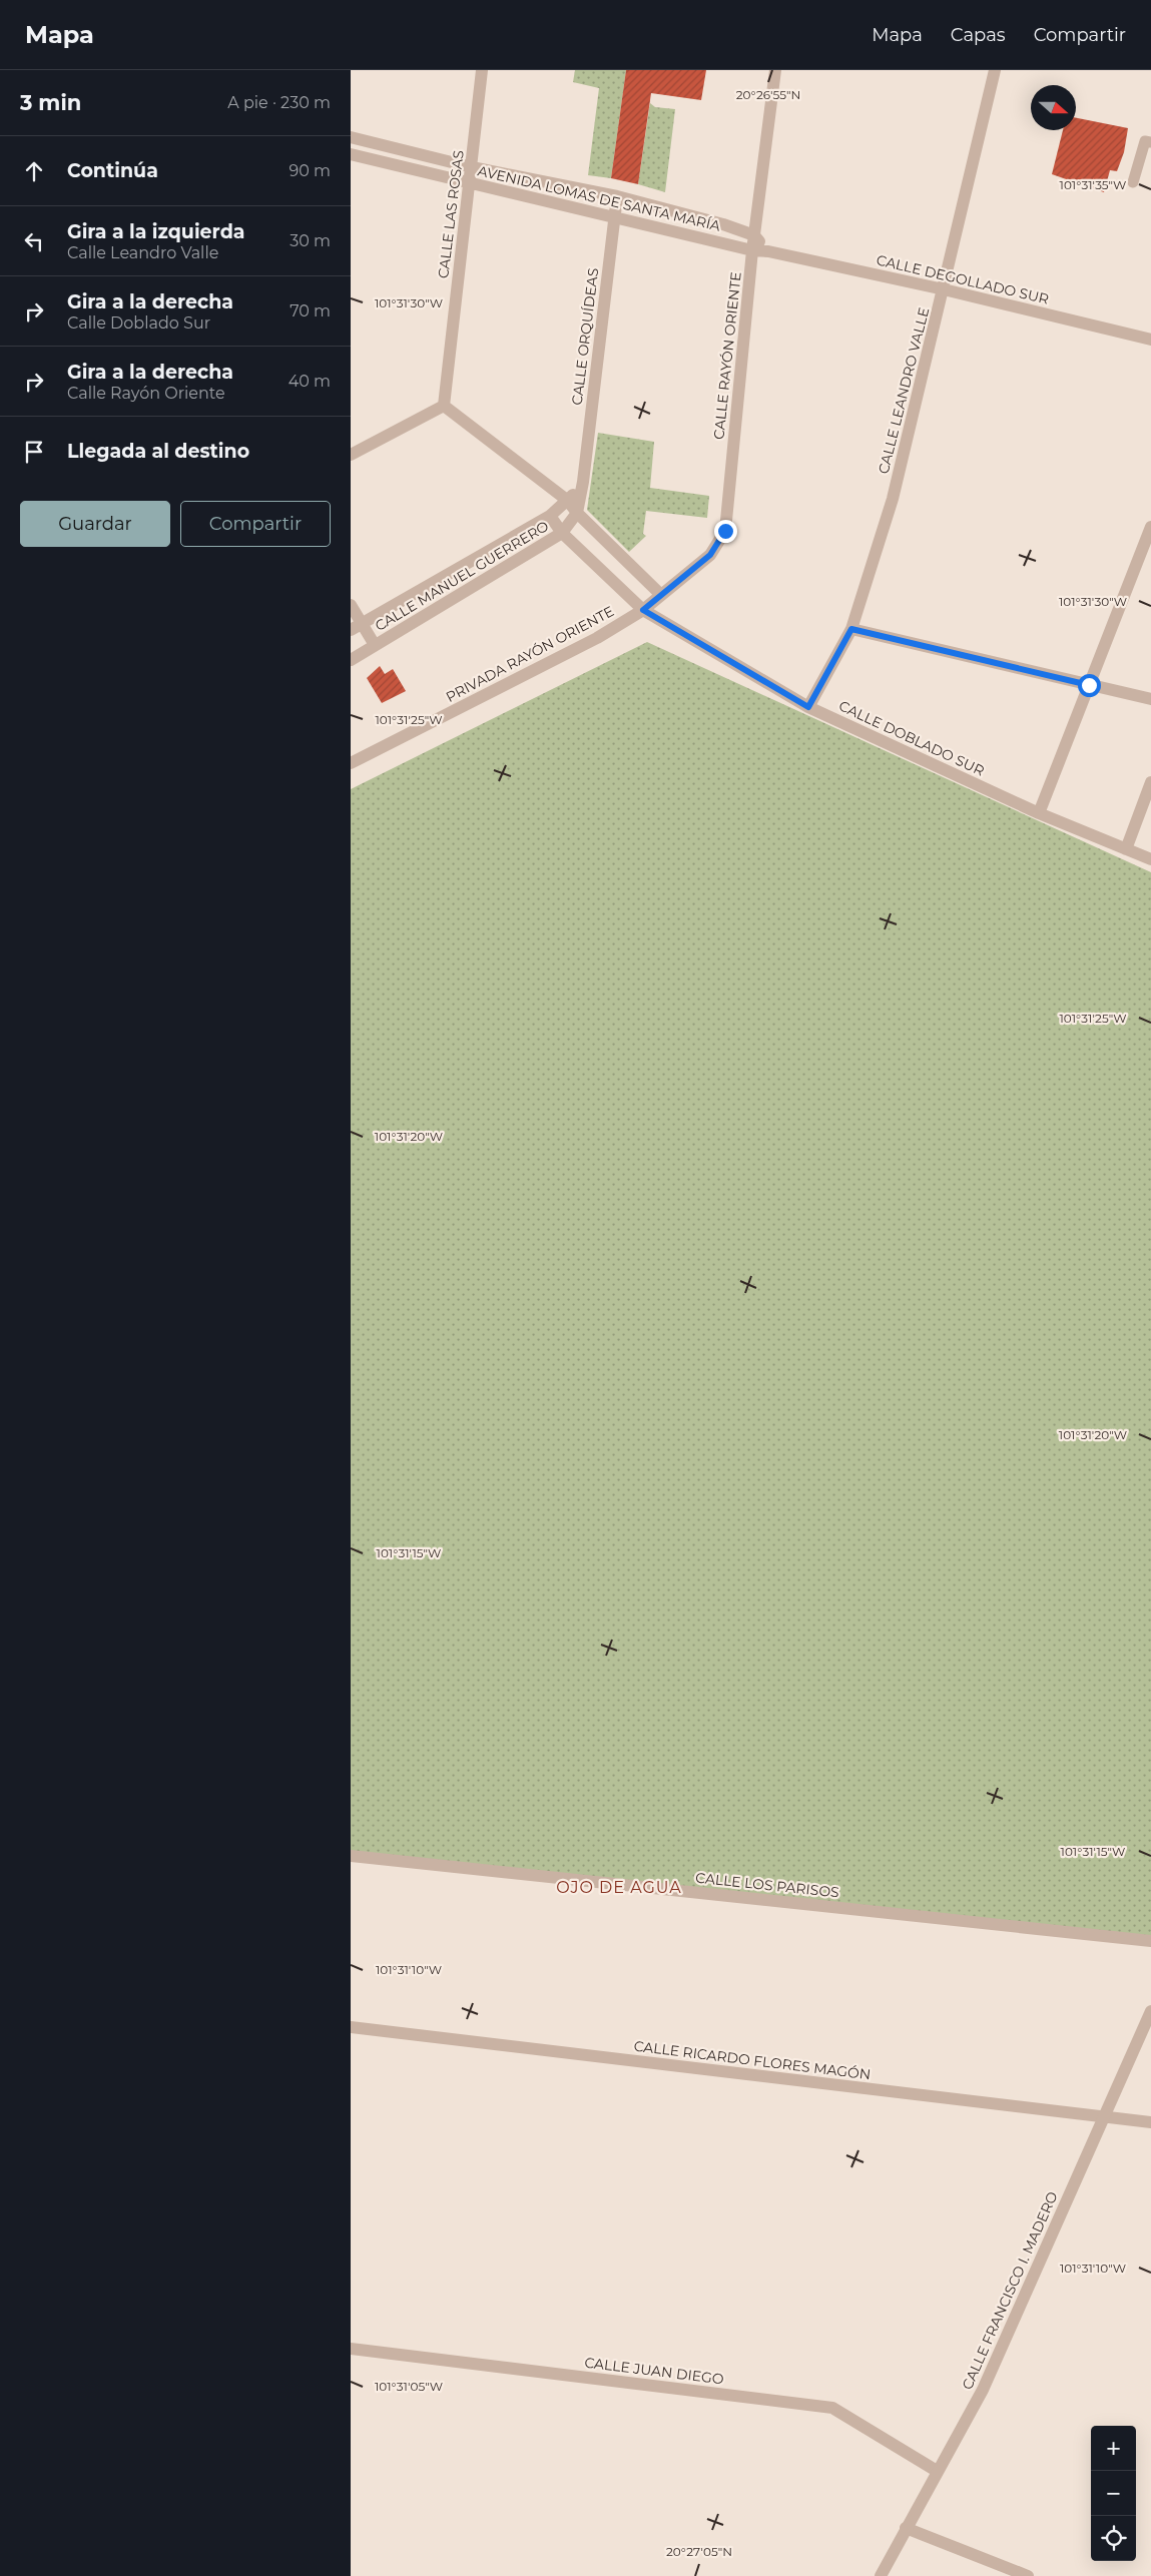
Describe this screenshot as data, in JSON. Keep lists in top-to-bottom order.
{
  "streets": {
    "street": [
      "AVENIDA LOMAS DE SANTA MARÍA",
      "CALLE LAS ROSAS",
      "CALLE DEGOLLADO SUR",
      "CALLE ORQUÍDEAS",
      "CALLE RAYÓN ORIENTE",
      "CALLE LEANDRO VALLE",
      "CALLE MANUEL GUERRERO",
      "PRIVADA RAYÓN ORIENTE",
      "CALLE DOBLADO SUR",
      "CALLE LOS PARISOS",
      "CALLE RICARDO FLORES MAGÓN",
      "CALLE FRANCISCO I. MADERO",
      "CALLE JUAN DIEGO"
    ]
  },
  "crossings": [
    ["AVENIDA LOMAS DE SANTA MARÍA", "CALLE LAS ROSAS"],
    ["AVENIDA LOMAS DE SANTA MARÍA", "CALLE DEGOLLADO SUR"],
    ["AVENIDA LOMAS DE SANTA MARÍA", "CALLE ORQUÍDEAS"],
    ["AVENIDA LOMAS DE SANTA MARÍA", "CALLE RAYÓN ORIENTE"],
    ["CALLE DEGOLLADO SUR", "CALLE RAYÓN ORIENTE"],
    ["CALLE DEGOLLADO SUR", "CALLE LEANDRO VALLE"],
    ["CALLE ORQUÍDEAS", "CALLE MANUEL GUERRERO"],
    ["CALLE RAYÓN ORIENTE", "CALLE MANUEL GUERRERO"],
    ["CALLE RAYÓN ORIENTE", "PRIVADA RAYÓN ORIENTE"],
    ["CALLE RAYÓN ORIENTE", "CALLE DOBLADO SUR"],
    ["CALLE LEANDRO VALLE", "CALLE DOBLADO SUR"],
    ["CALLE MANUEL GUERRERO", "PRIVADA RAYÓN ORIENTE"],
    ["CALLE MANUEL GUERRERO", "CALLE DOBLADO SUR"],
    ["PRIVADA RAYÓN ORIENTE", "CALLE DOBLADO SUR"],
    ["CALLE RICARDO FLORES MAGÓN", "CALLE FRANCISCO I. MADERO"],
    ["CALLE FRANCISCO I. MADERO", "CALLE JUAN DIEGO"]
  ],
  "districts": ["OJO DE AGUA"],
  "north": "right",
  "page": {
    "header": "Mapa",
    "nav": ["Mapa", "Capas", "Compartir"],
    "heading": ["3 min", "A pie · 230 m"],
    "list": [
      ["Continúa", "90 m"],
      ["Gira a la izquierda", "Calle Leandro Valle", "30 m"],
      ["Gira a la derecha", "Calle Doblado Sur", "70 m"],
      ["Gira a la derecha", "Calle Rayón Oriente", "40 m"],
      "Llegada al destino"
    ],
    "buttons": ["Guardar", "Compartir"],
    "map_buttons": ["+", "−"]
  },
  "coordinates": [
    "20°26'55\"N",
    "101°31'35\"W",
    "101°31'30\"W",
    "101°31'25\"W",
    "101°31'20\"W",
    "101°31'15\"W",
    "101°31'10\"W",
    "101°31'05\"W",
    "20°27'05\"N"
  ]
}
